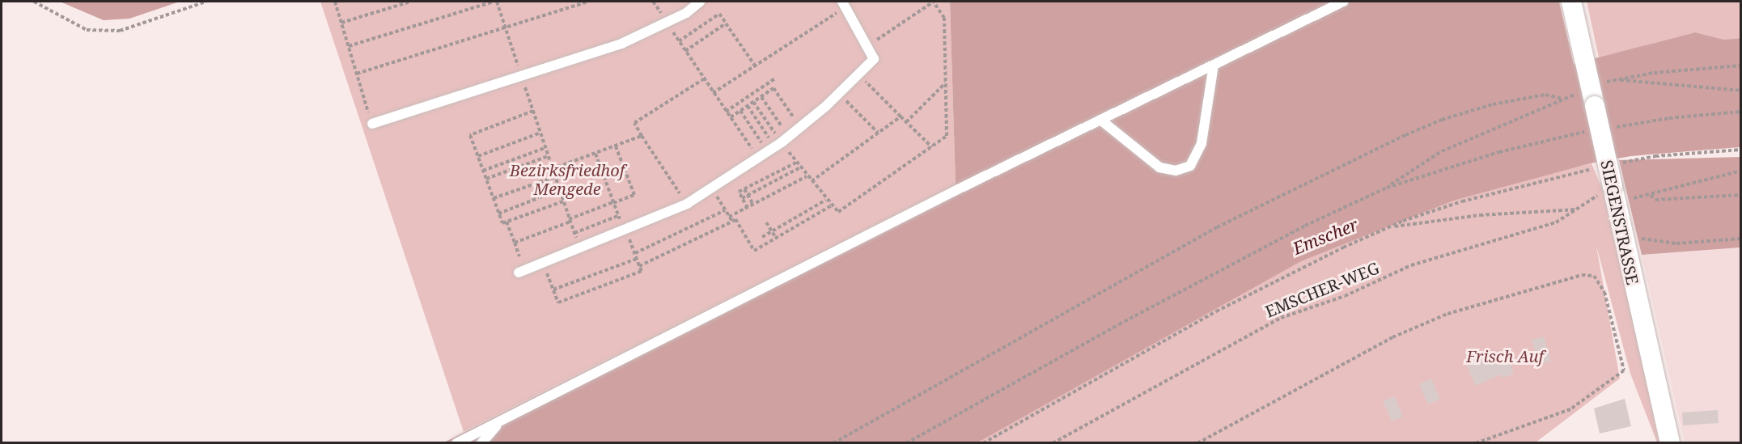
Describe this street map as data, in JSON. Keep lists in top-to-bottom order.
{
  "streets": {
    "street": ["SIEGENSTRASSE"],
    "path": ["EMSCHER-WEG"]
  },
  "water": ["Emscher"],
  "parks": ["Bezirksfriedhof Mengede", "Frisch Auf"]
}
